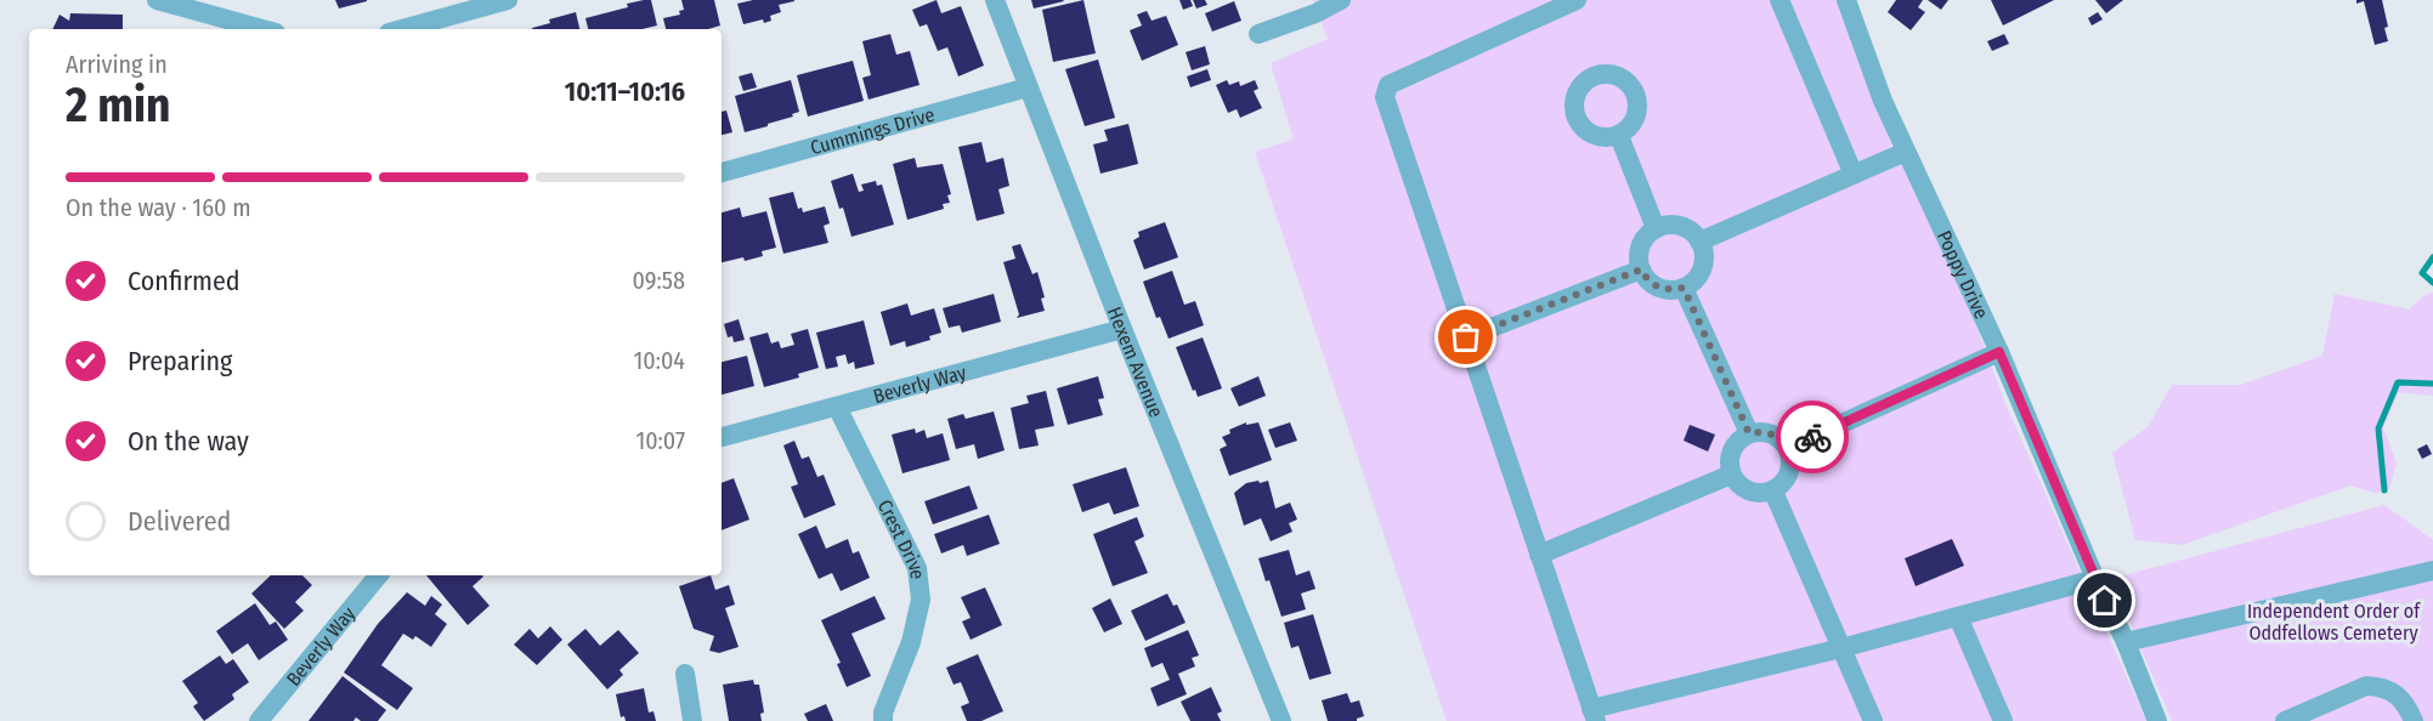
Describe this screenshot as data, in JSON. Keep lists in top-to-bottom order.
{
  "streets": {
    "street": [
      "Cummings Drive",
      "Poppy Drive",
      "Hexem Avenue",
      "Beverly Way",
      "Crest Drive"
    ]
  },
  "crossings": [
    ["Cummings Drive", "Hexem Avenue"],
    ["Hexem Avenue", "Beverly Way"],
    ["Beverly Way", "Crest Drive"]
  ],
  "parks": ["Independent Order of Oddfellows Cemetery"],
  "page": {
    "heading": ["2 min", "Arriving in", "10:11–10:16"],
    "bar": "On the way · 160 m",
    "list": [
      ["Confirmed", "09:58"],
      ["Preparing", "10:04"],
      ["On the way", "10:07"],
      "Delivered"
    ]
  }
}
